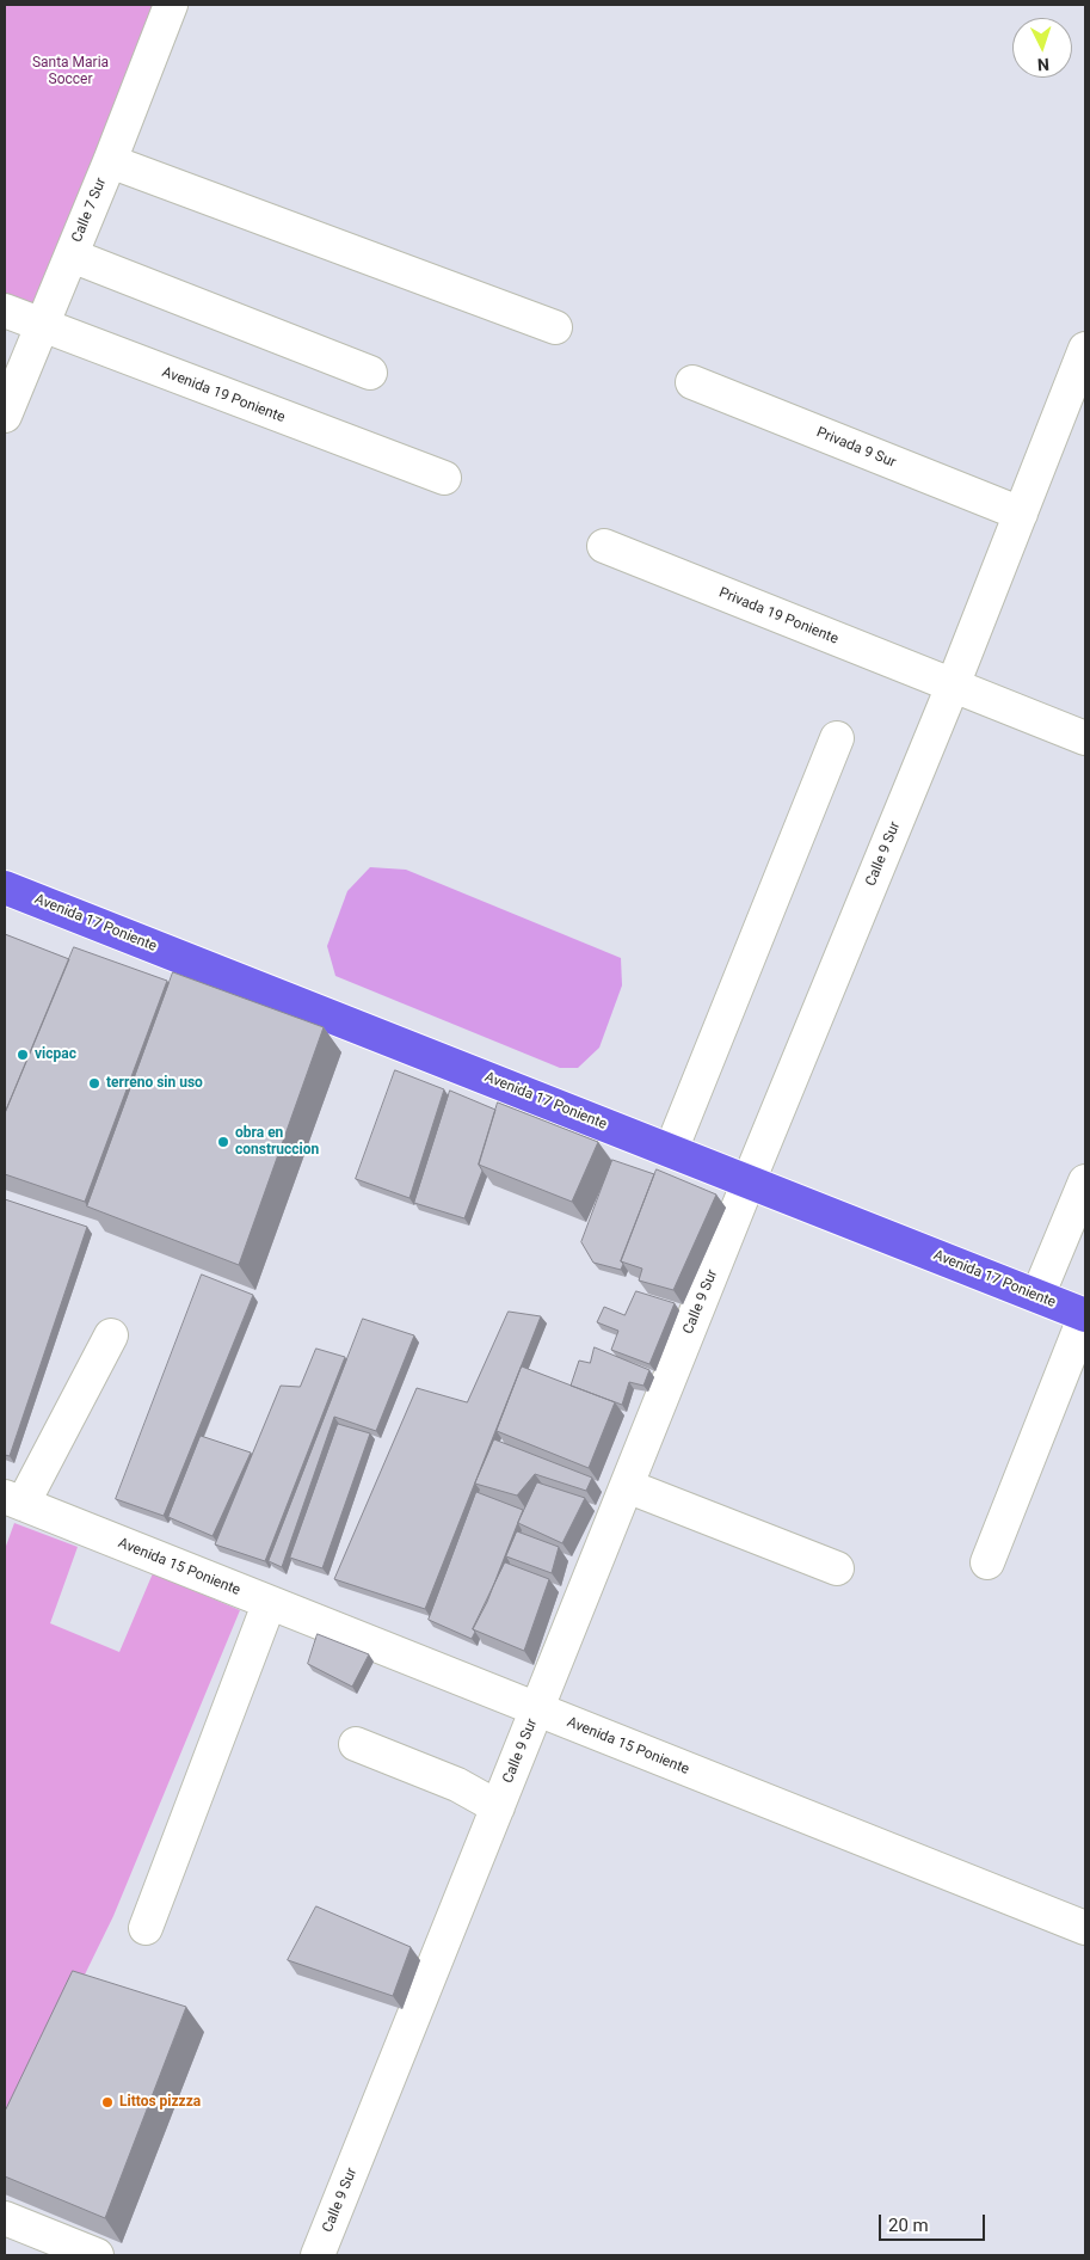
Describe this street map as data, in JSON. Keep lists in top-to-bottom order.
{
  "streets": {
    "main road": ["Avenida 17 Poniente"],
    "street": [
      "Calle 7 Sur",
      "Avenida 19 Poniente",
      "Privada 9 Sur",
      "Privada 19 Poniente",
      "Calle 9 Sur",
      "Avenida 15 Poniente"
    ]
  },
  "crossings": [
    ["Calle 7 Sur", "Avenida 19 Poniente"],
    ["Privada 9 Sur", "Calle 9 Sur"],
    ["Privada 19 Poniente", "Calle 9 Sur"],
    ["Calle 9 Sur", "Avenida 17 Poniente"],
    ["Calle 9 Sur", "Avenida 15 Poniente"]
  ],
  "parks": ["Santa Maria Soccer"],
  "places": [
    "vicpac",
    "terreno sin uso",
    "obra en construccion",
    "Littos pizzza"
  ],
  "scale_bar": "20 m",
  "north": "bottom"
}
